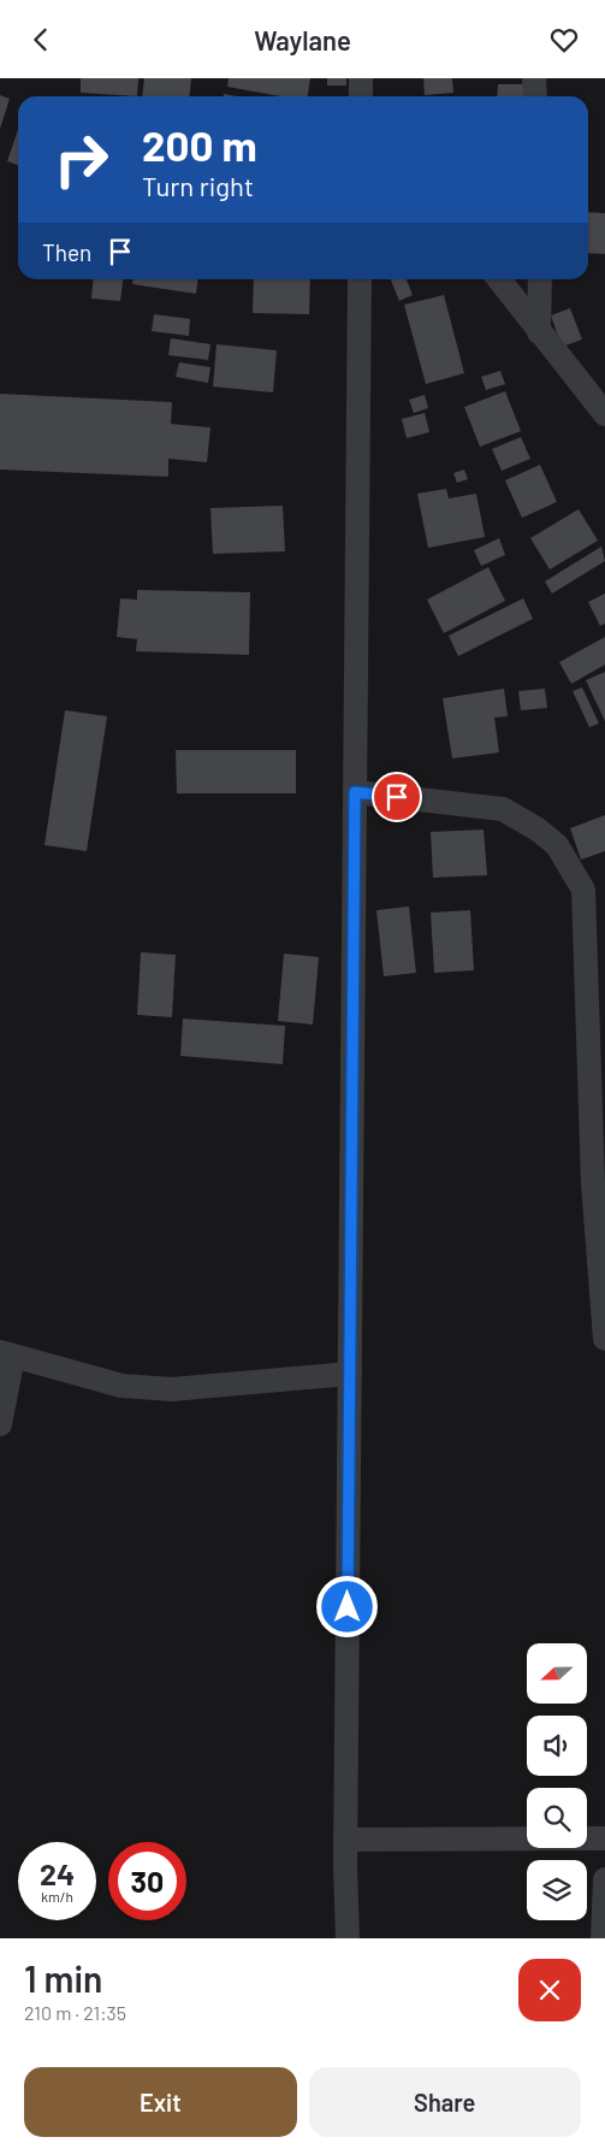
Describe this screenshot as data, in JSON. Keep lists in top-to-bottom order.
{
  "north": "left",
  "page": {
    "header": "Waylane",
    "turn": ["200 m", "Turn right"],
    "then": "Then",
    "speed": "24 km/h",
    "limit": "30",
    "heading": ["1 min", "210 m · 21:35"],
    "buttons": ["Exit", "Share"]
  }
}
